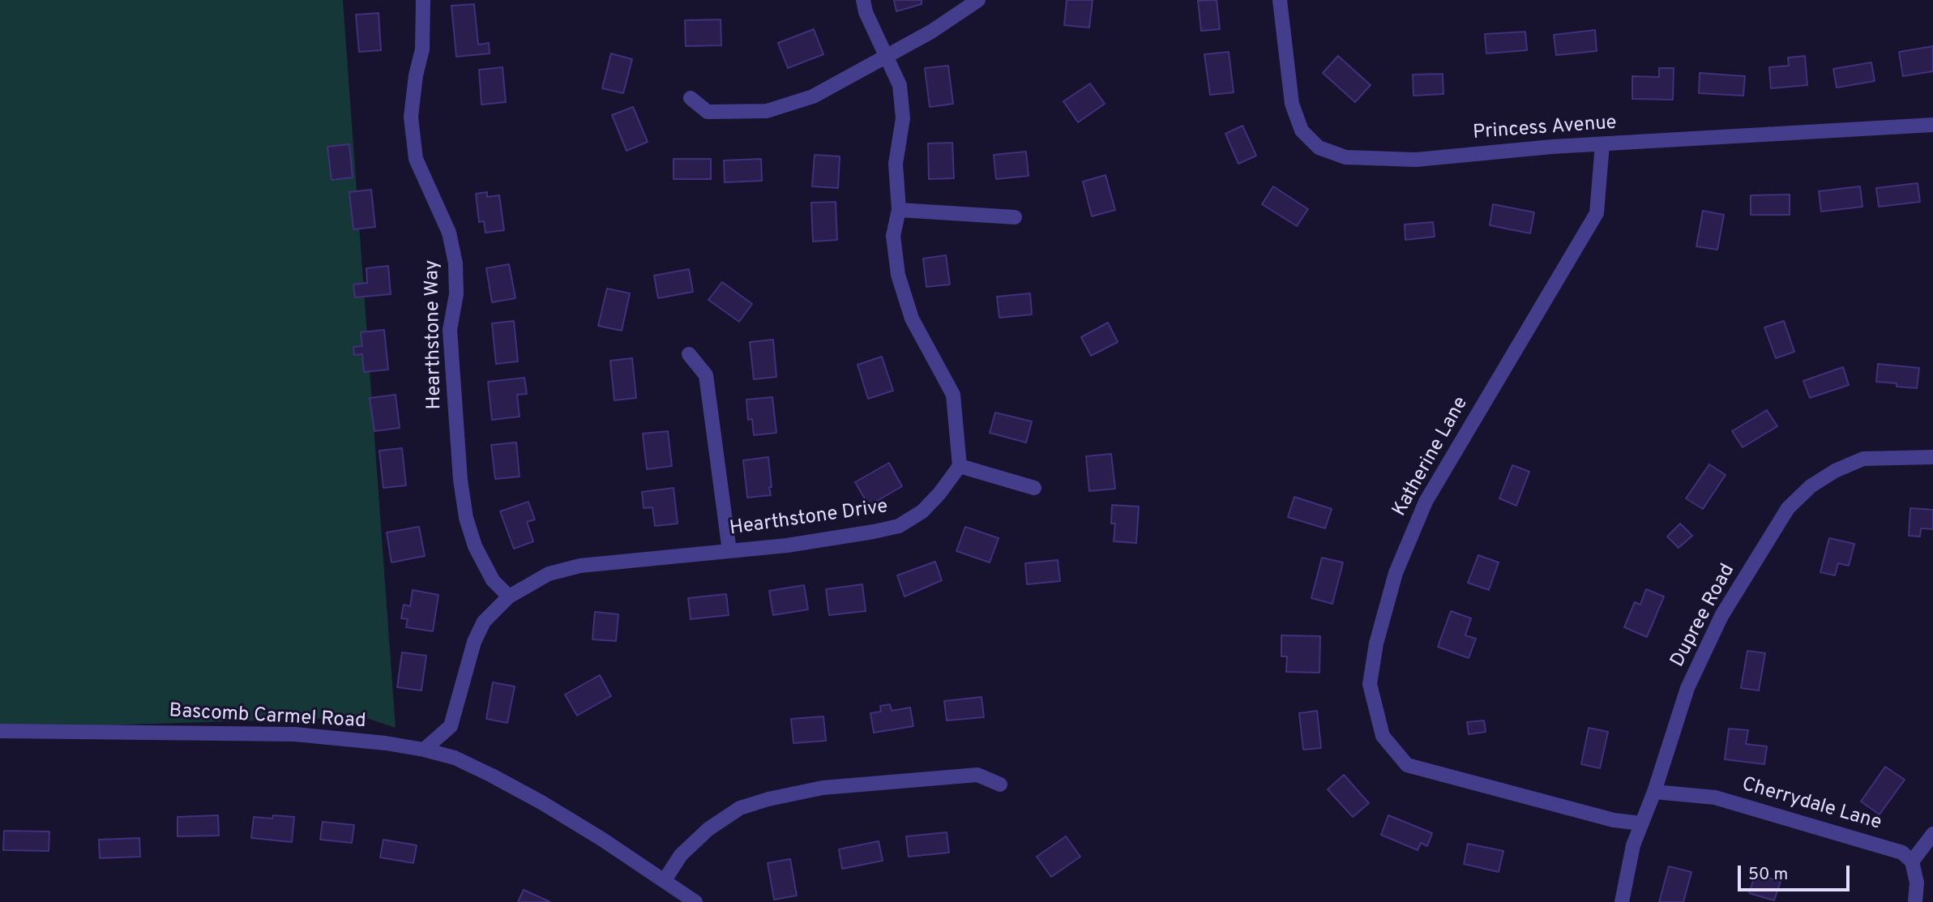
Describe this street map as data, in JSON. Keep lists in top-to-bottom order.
{
  "streets": {
    "street": [
      "Princess Avenue",
      "Hearthstone Way",
      "Katherine Lane",
      "Hearthstone Drive",
      "Dupree Road",
      "Bascomb Carmel Road",
      "Cherrydale Lane"
    ]
  },
  "crossings": [
    ["Princess Avenue", "Katherine Lane"],
    ["Hearthstone Way", "Hearthstone Drive"],
    ["Katherine Lane", "Dupree Road"],
    ["Hearthstone Drive", "Bascomb Carmel Road"],
    ["Dupree Road", "Cherrydale Lane"]
  ],
  "scale_bar": "50 m"
}
